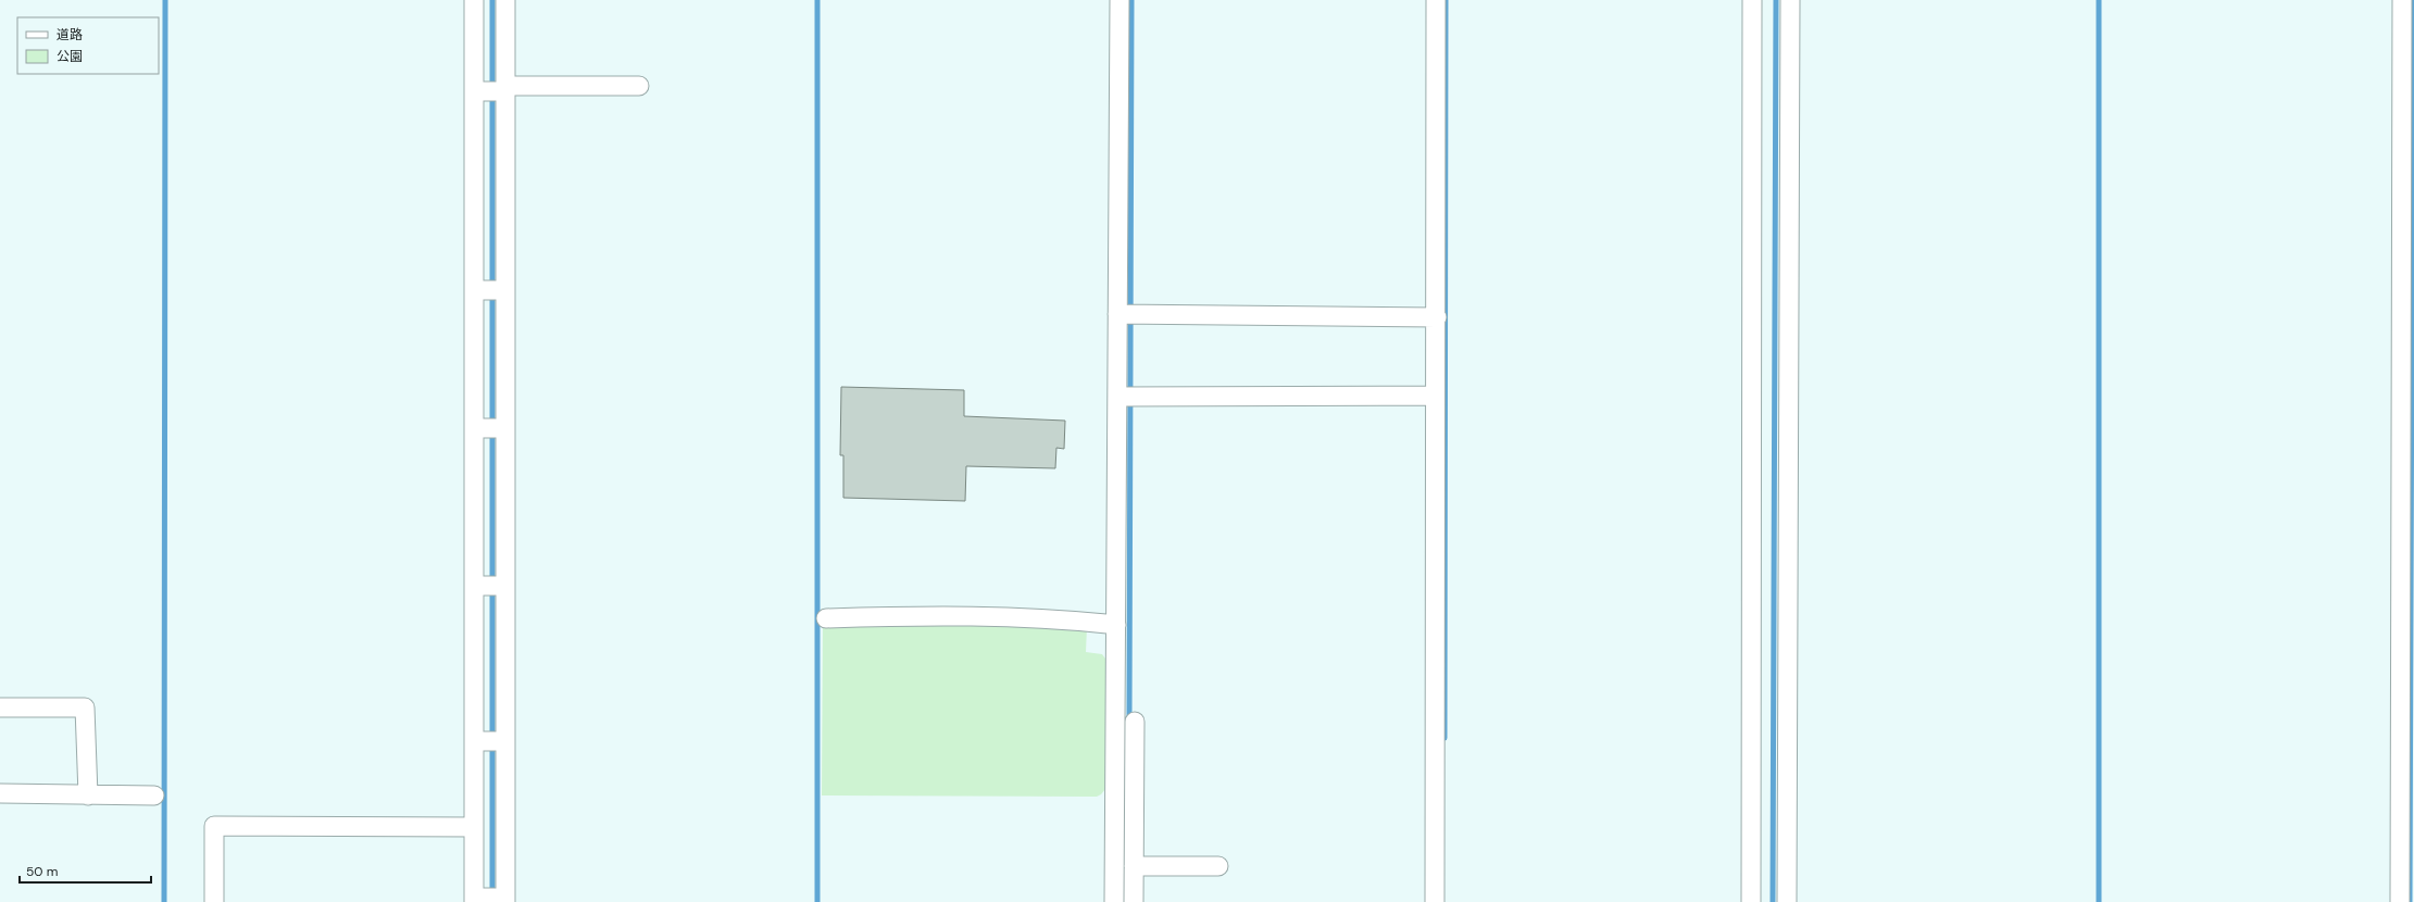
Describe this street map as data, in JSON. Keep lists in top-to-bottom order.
{
  "legend": ["道路", "公園"],
  "scale_bar": "50 m"
}
